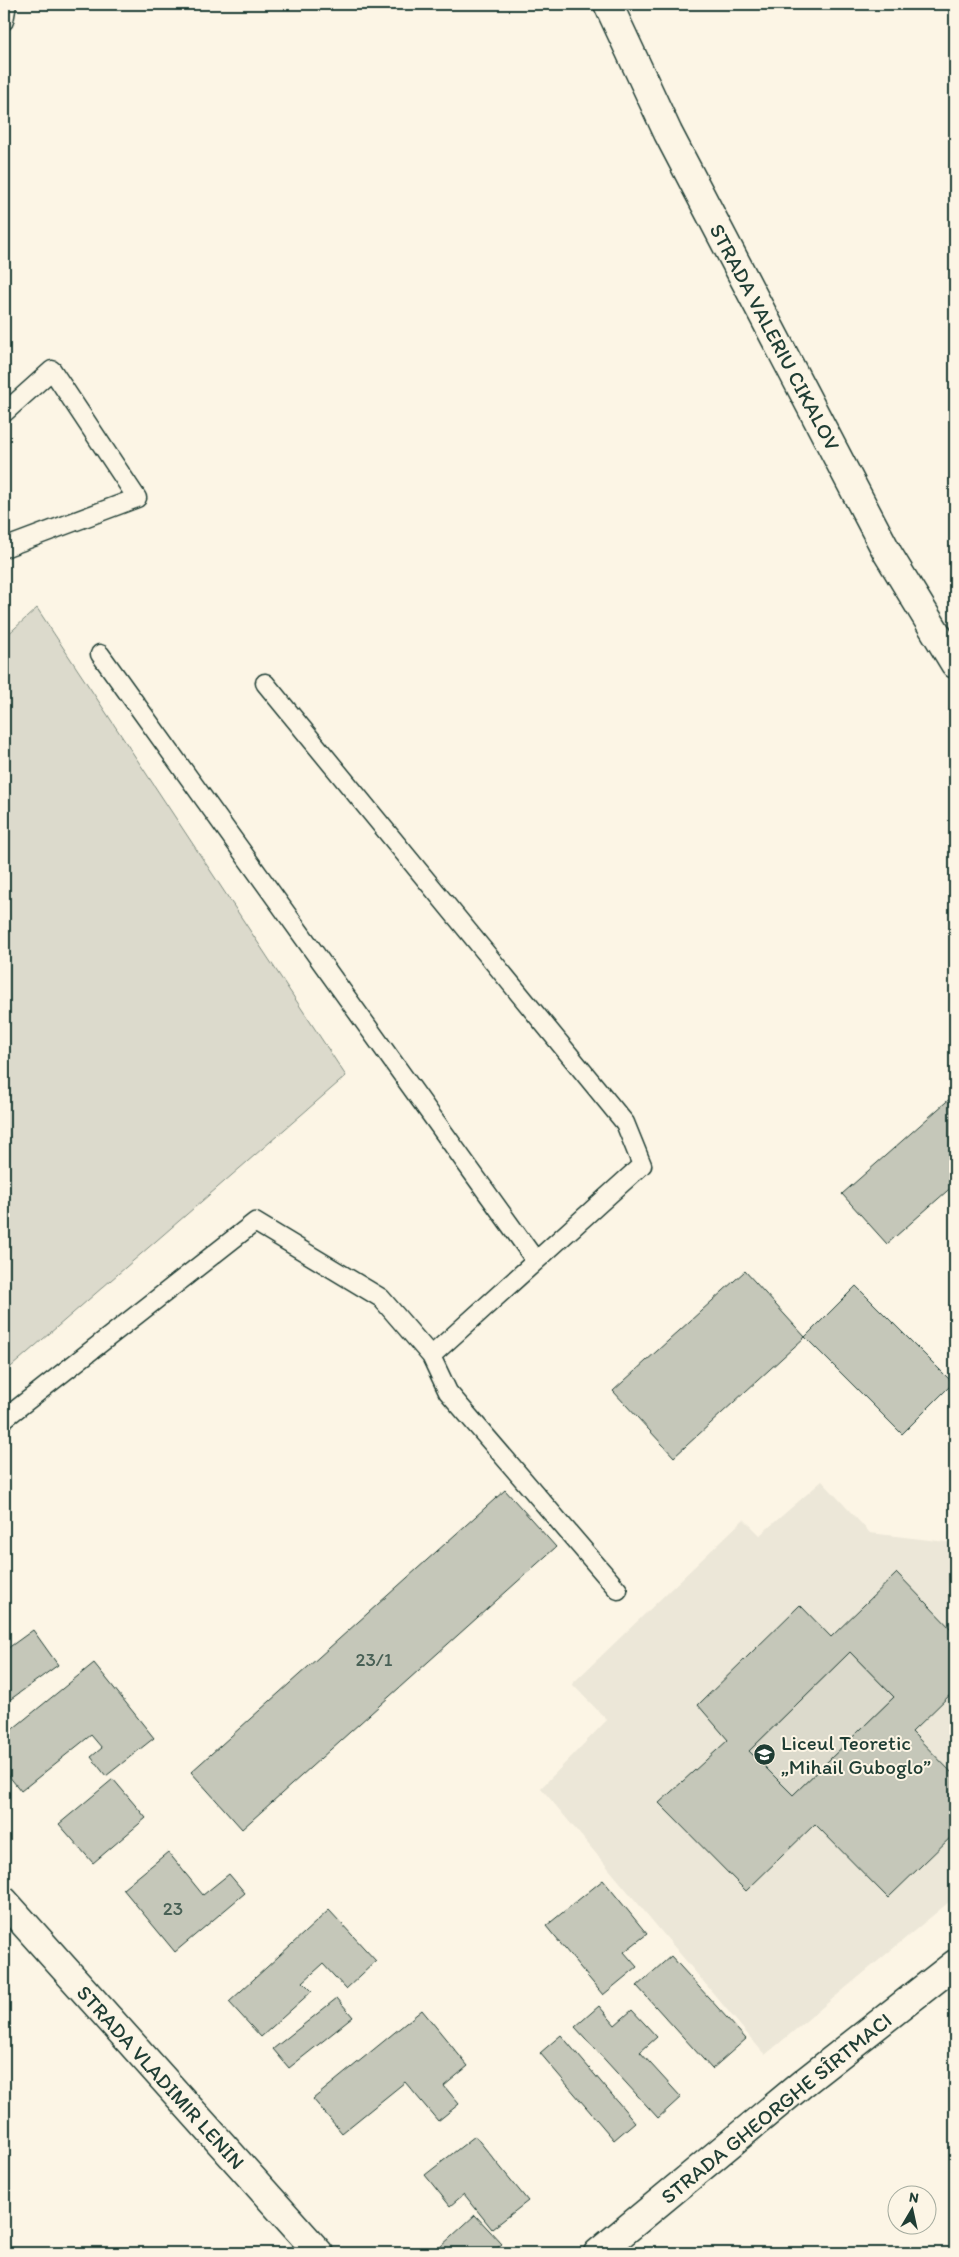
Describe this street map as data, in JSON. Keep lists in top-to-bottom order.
{
  "streets": {
    "street": ["STRADA VALERIU CIKALOV", "STRADA VLADIMIR LENIN", "STRADA GHEORGHE SÎRTMACI"]
  },
  "places": {
    "school or university": ["Liceul Teoretic „Mihail Guboglo”"]
  },
  "house_numbers": ["23/1", "23"],
  "north": "top"
}
